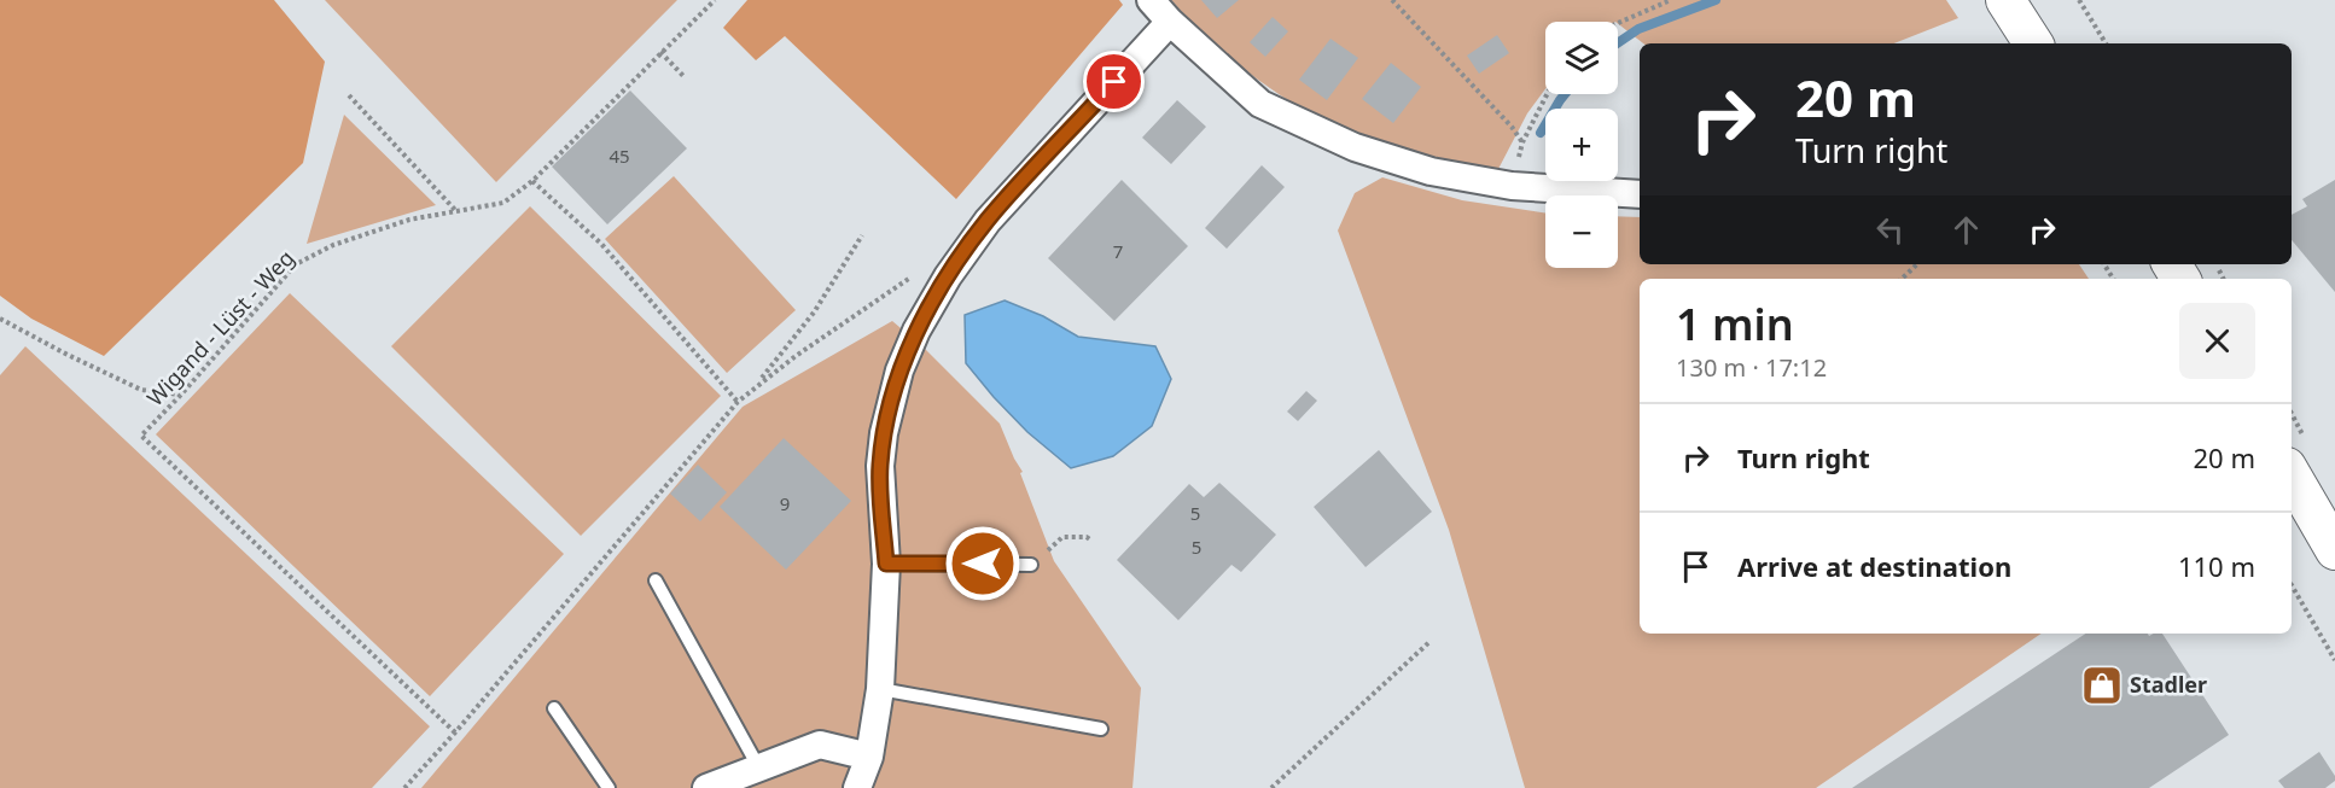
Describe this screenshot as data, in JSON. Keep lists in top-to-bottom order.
{
  "streets": {
    "path": ["Wigand - Lüst - Weg"]
  },
  "places": {
    "shop": ["Stadler"]
  },
  "house_numbers": [
    "45",
    "7",
    "9",
    "5",
    "5"
  ],
  "page": {
    "map_buttons": ["+", "−"],
    "turn": ["20 m", "Turn right"],
    "heading": ["1 min", "130 m · 17:12"],
    "list": [
      {
        "name": "Turn right",
        "value": "20 m"
      },
      {
        "name": "Arrive at destination",
        "value": "110 m"
      }
    ]
  }
}
